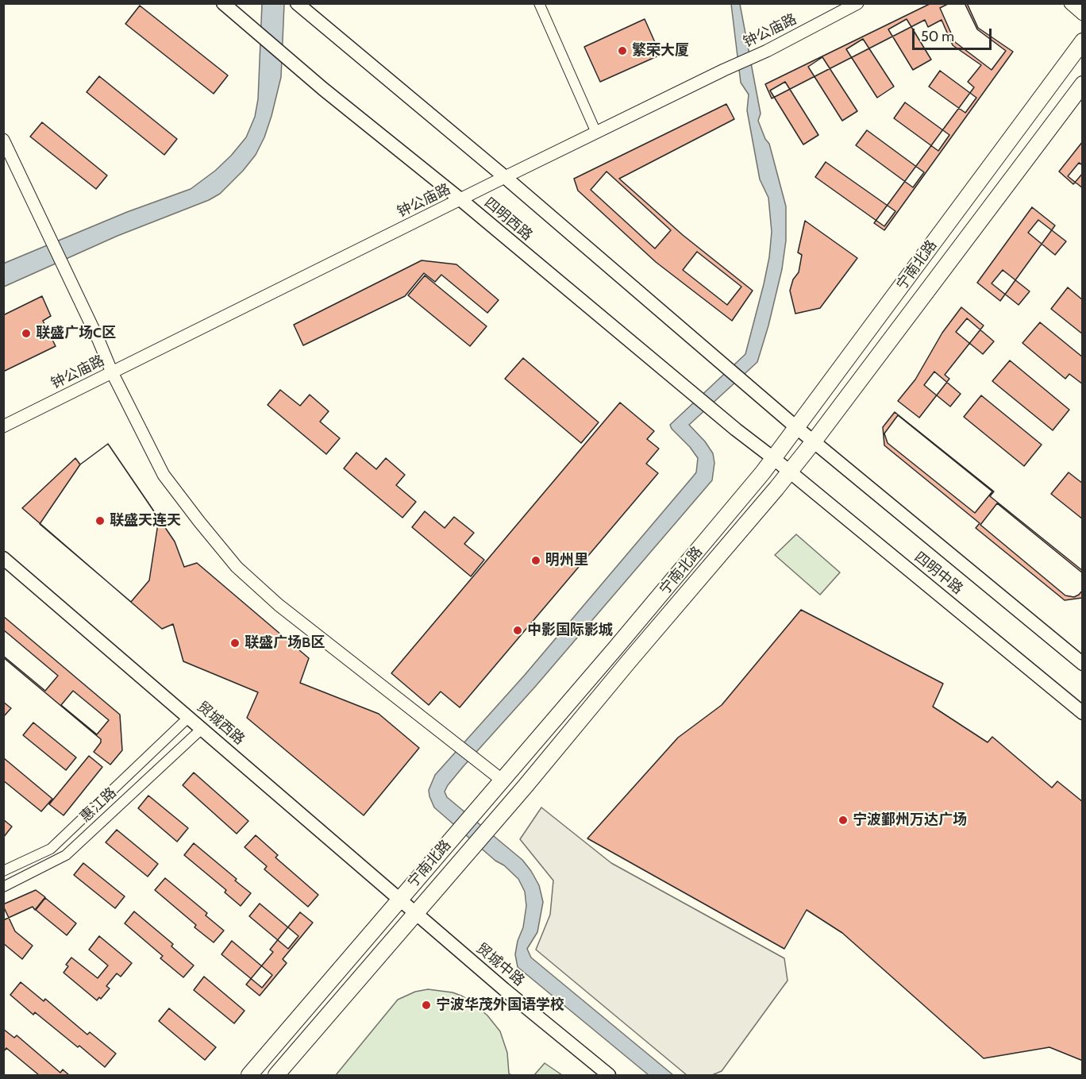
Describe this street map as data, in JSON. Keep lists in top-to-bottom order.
{
  "streets": {
    "main road": [
      "四明西路",
      "宁南北路",
      "四明中路",
      "贸城西路",
      "贸城中路"
    ],
    "street": ["钟公庙路", "惠江路"]
  },
  "crossings": [
    ["钟公庙路", "四明西路"],
    ["四明西路", "宁南北路"],
    ["四明西路", "四明中路"],
    ["宁南北路", "四明中路"],
    ["宁南北路", "贸城西路"],
    ["宁南北路", "贸城中路"],
    ["贸城西路", "惠江路"],
    ["贸城西路", "贸城中路"]
  ],
  "places": [
    "繁荣大厦",
    "联盛广场C区",
    "联盛天连天",
    "明州里",
    "中影国际影城",
    "联盛广场B区",
    "宁波鄞州万达广场",
    "宁波华茂外国语学校"
  ],
  "scale_bar": "50 m"
}
